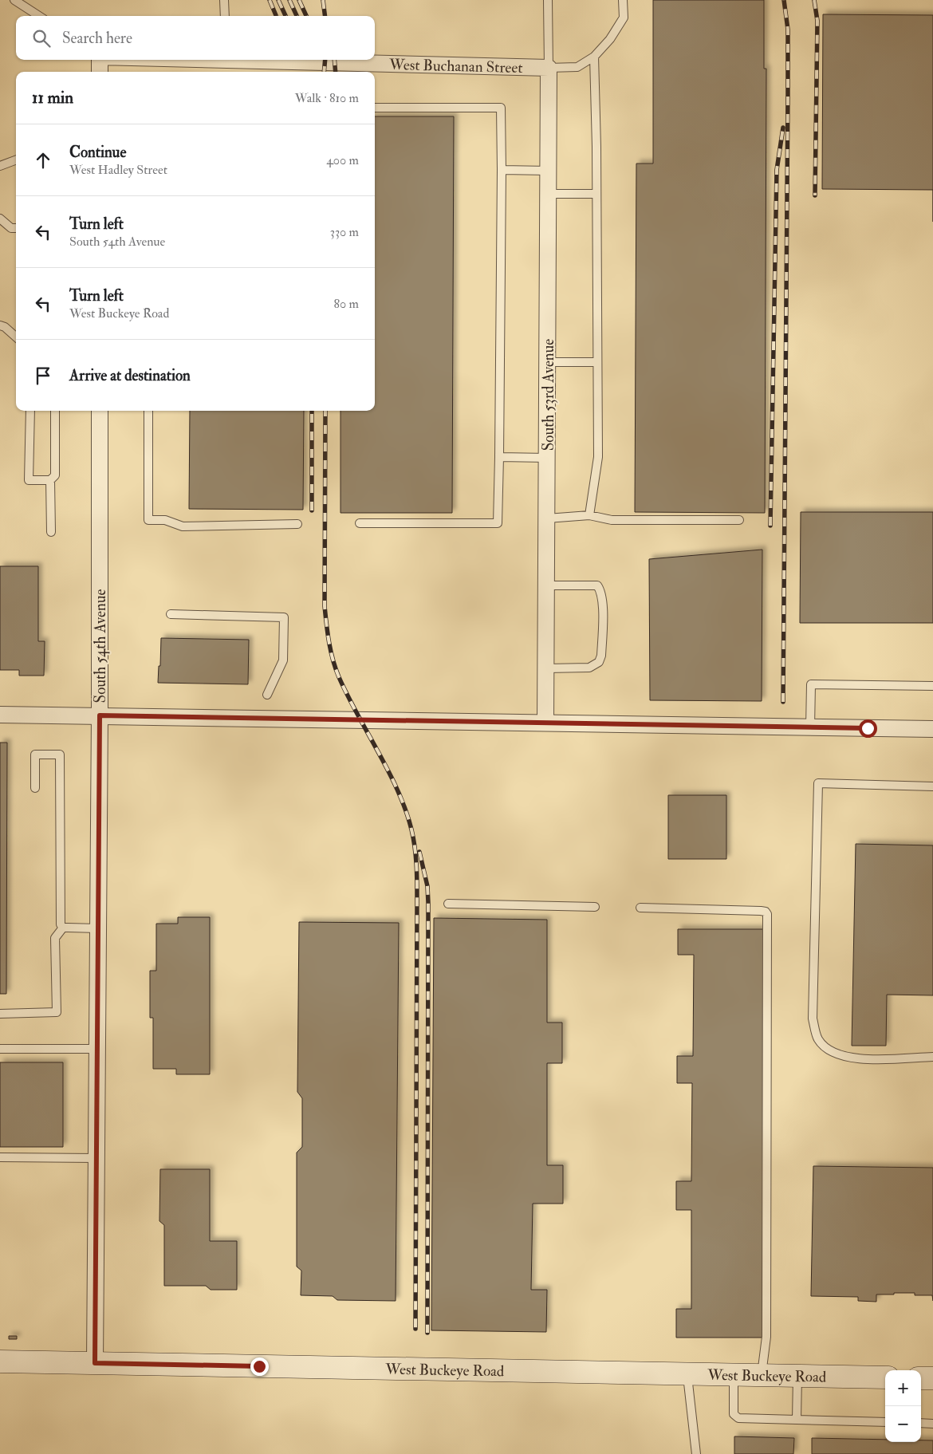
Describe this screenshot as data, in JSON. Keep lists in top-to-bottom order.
{
  "streets": {
    "main road": ["West Buckeye Road"],
    "street": ["West Buchanan Street", "South 53rd Avenue", "South 54th Avenue"]
  },
  "crossings": [
    ["West Buchanan Street", "South 53rd Avenue"],
    ["South 54th Avenue", "West Buckeye Road"]
  ],
  "page": {
    "search": "Search here",
    "heading": ["11 min", "Walk · 810 m"],
    "list": [
      ["Continue", "West Hadley Street", "400 m"],
      ["Turn left", "South 54th Avenue", "330 m"],
      ["Turn left", "West Buckeye Road", "80 m"],
      "Arrive at destination"
    ],
    "map_buttons": ["+", "−"]
  }
}
